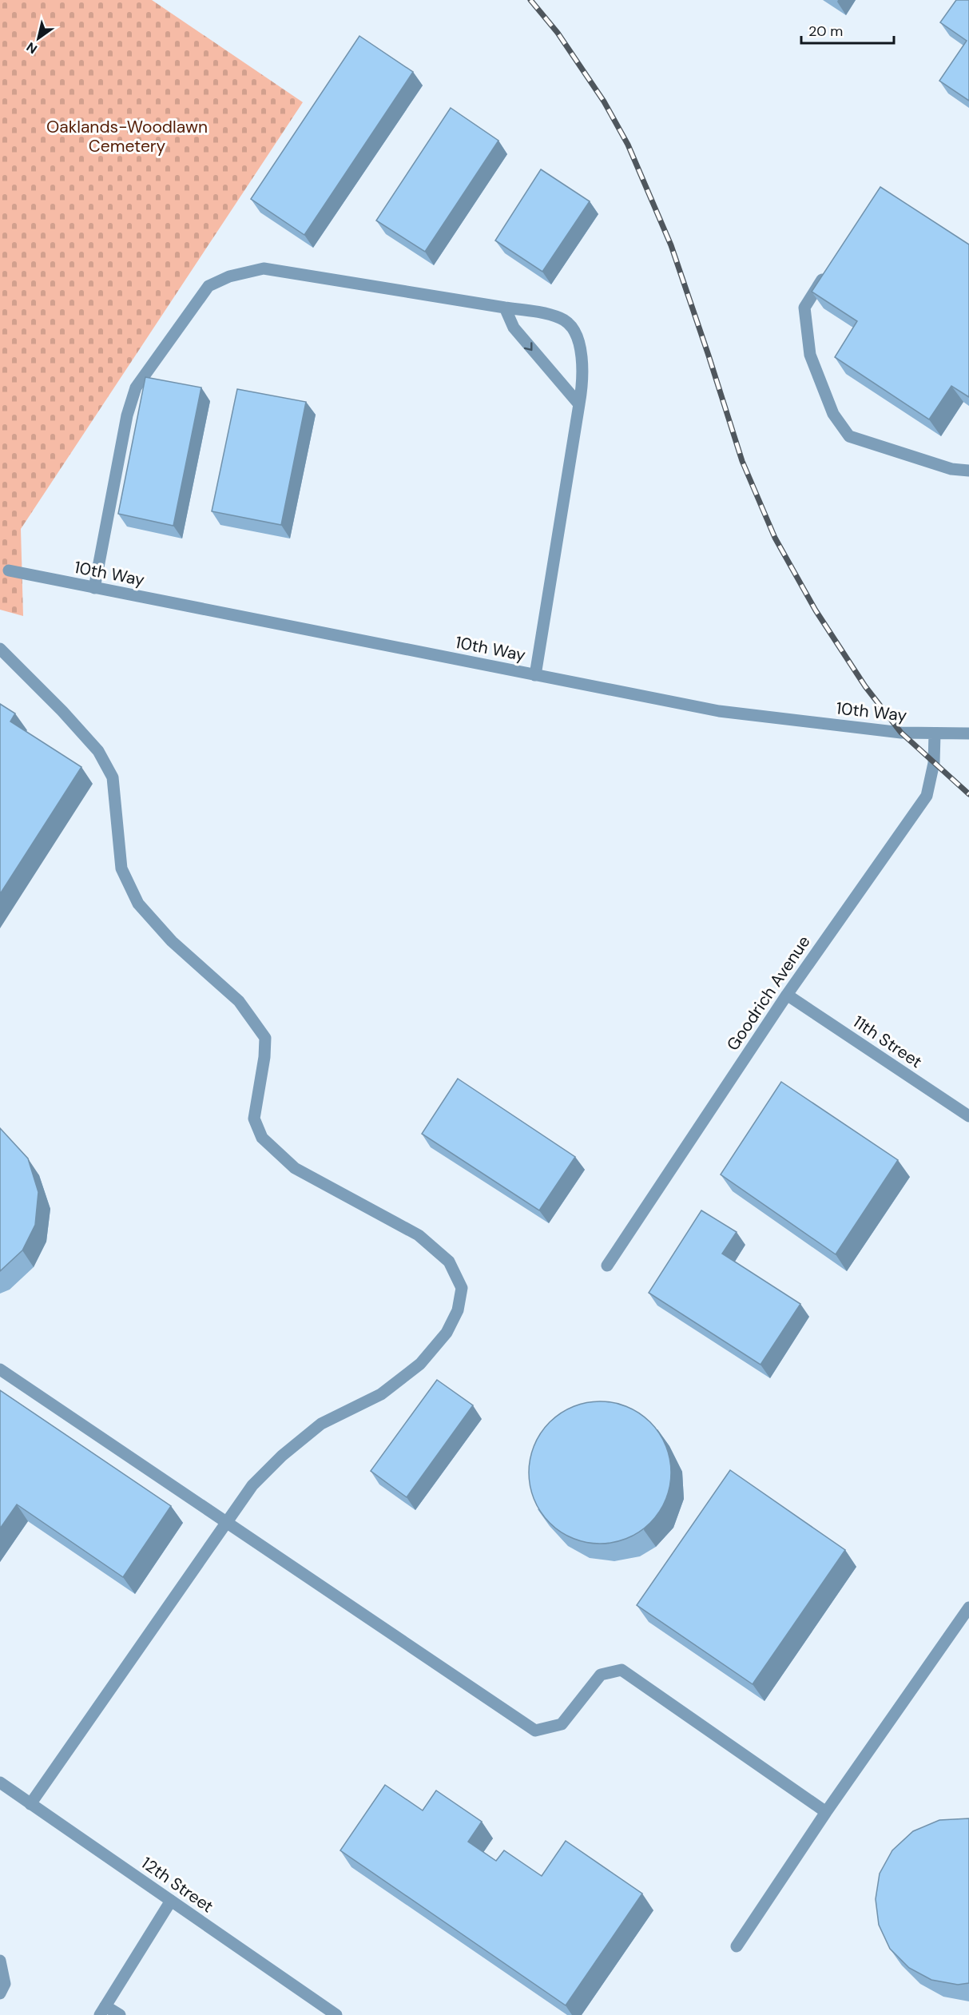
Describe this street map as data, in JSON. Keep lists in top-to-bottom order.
{
  "streets": {
    "street": [
      "10th Way",
      "Goodrich Avenue",
      "11th Street",
      "12th Street"
    ]
  },
  "crossings": [
    ["10th Way", "Goodrich Avenue"],
    ["Goodrich Avenue", "11th Street"]
  ],
  "parks": ["Oaklands-Woodlawn Cemetery"],
  "scale_bar": "20 m",
  "north": "bottom left"
}
